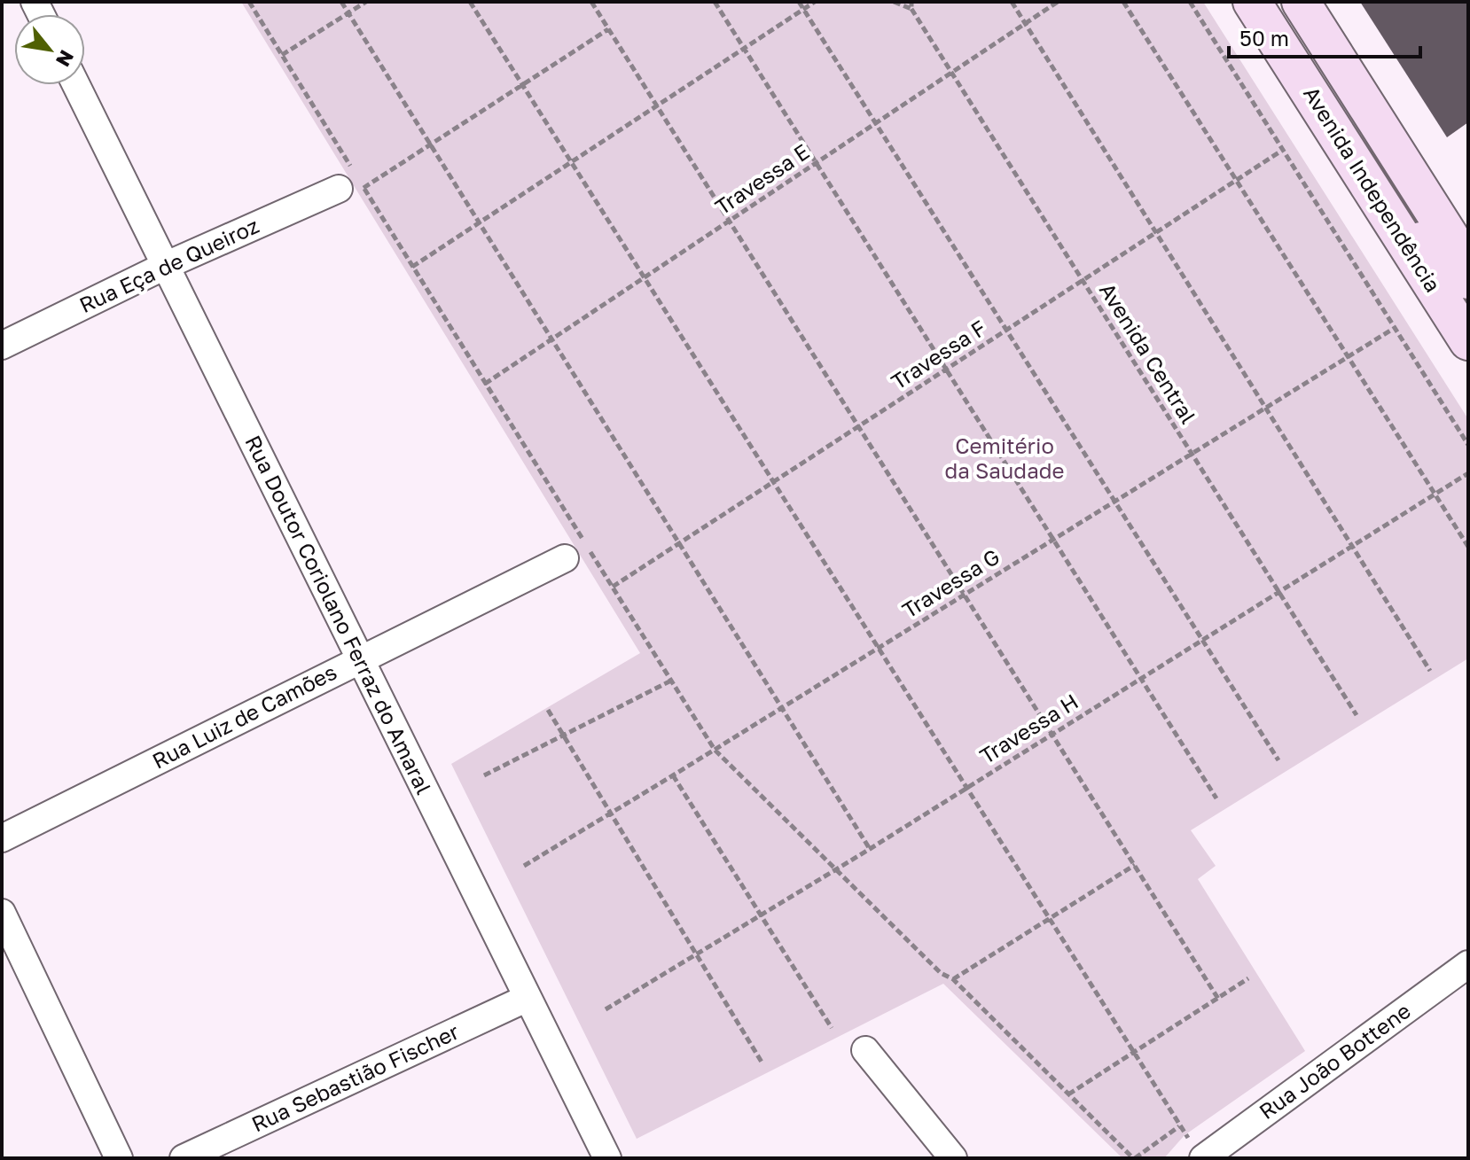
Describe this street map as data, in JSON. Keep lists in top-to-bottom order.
{
  "streets": {
    "main road": ["Avenida Independência"],
    "street": [
      "Rua Eça de Queiroz",
      "Rua Doutor Coriolano Ferraz do Amaral",
      "Rua Luiz de Camões",
      "Rua João Bottene",
      "Rua Sebastião Fischer"
    ],
    "path": [
      "Travessa E",
      "Avenida Central",
      "Travessa F",
      "Travessa G",
      "Travessa H"
    ]
  },
  "crossings": [
    ["Travessa E", "Avenida Central"],
    ["Rua Eça de Queiroz", "Rua Doutor Coriolano Ferraz do Amaral"],
    ["Avenida Central", "Travessa F"],
    ["Avenida Central", "Travessa G"],
    ["Avenida Central", "Travessa H"],
    ["Rua Doutor Coriolano Ferraz do Amaral", "Rua Luiz de Camões"],
    ["Rua Doutor Coriolano Ferraz do Amaral", "Rua Sebastião Fischer"]
  ],
  "parks": ["Cemitério da Saudade"],
  "scale_bar": "50 m",
  "north": "bottom right"
}
